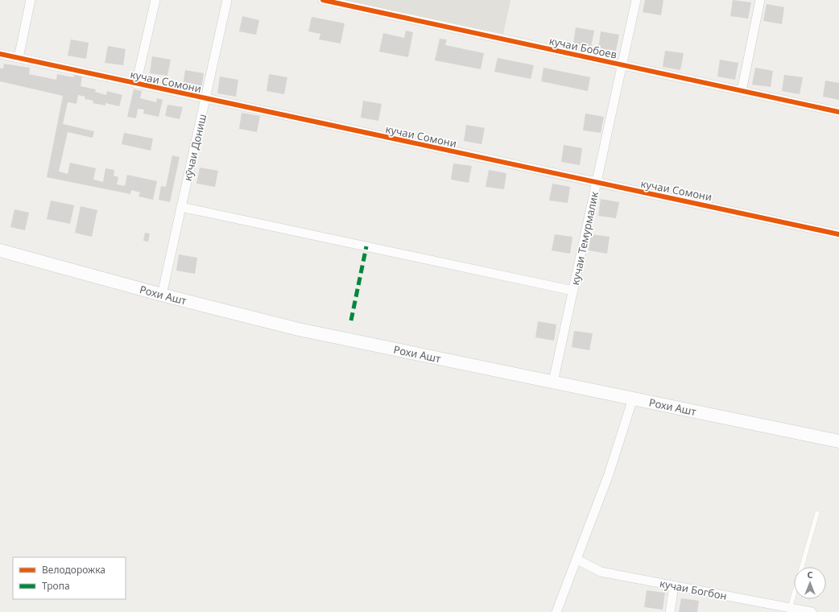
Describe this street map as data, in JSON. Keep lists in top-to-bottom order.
{
  "streets": {
    "main road": ["Рохи Ашт"],
    "street": [
      "кучаи Бобоев",
      "кучаи Сомони",
      "кӯчаи Дониш",
      "кучаи Темурмалик",
      "кучаи Богбон"
    ]
  },
  "crossings": [
    ["кучаи Бобоев", "кучаи Темурмалик"],
    ["кучаи Сомони", "кӯчаи Дониш"],
    ["кучаи Сомони", "кучаи Темурмалик"],
    ["кӯчаи Дониш", "Рохи Ашт"],
    ["кучаи Темурмалик", "Рохи Ашт"]
  ],
  "legend": ["Велодорожка", "Тропа"],
  "north": "top"
}
